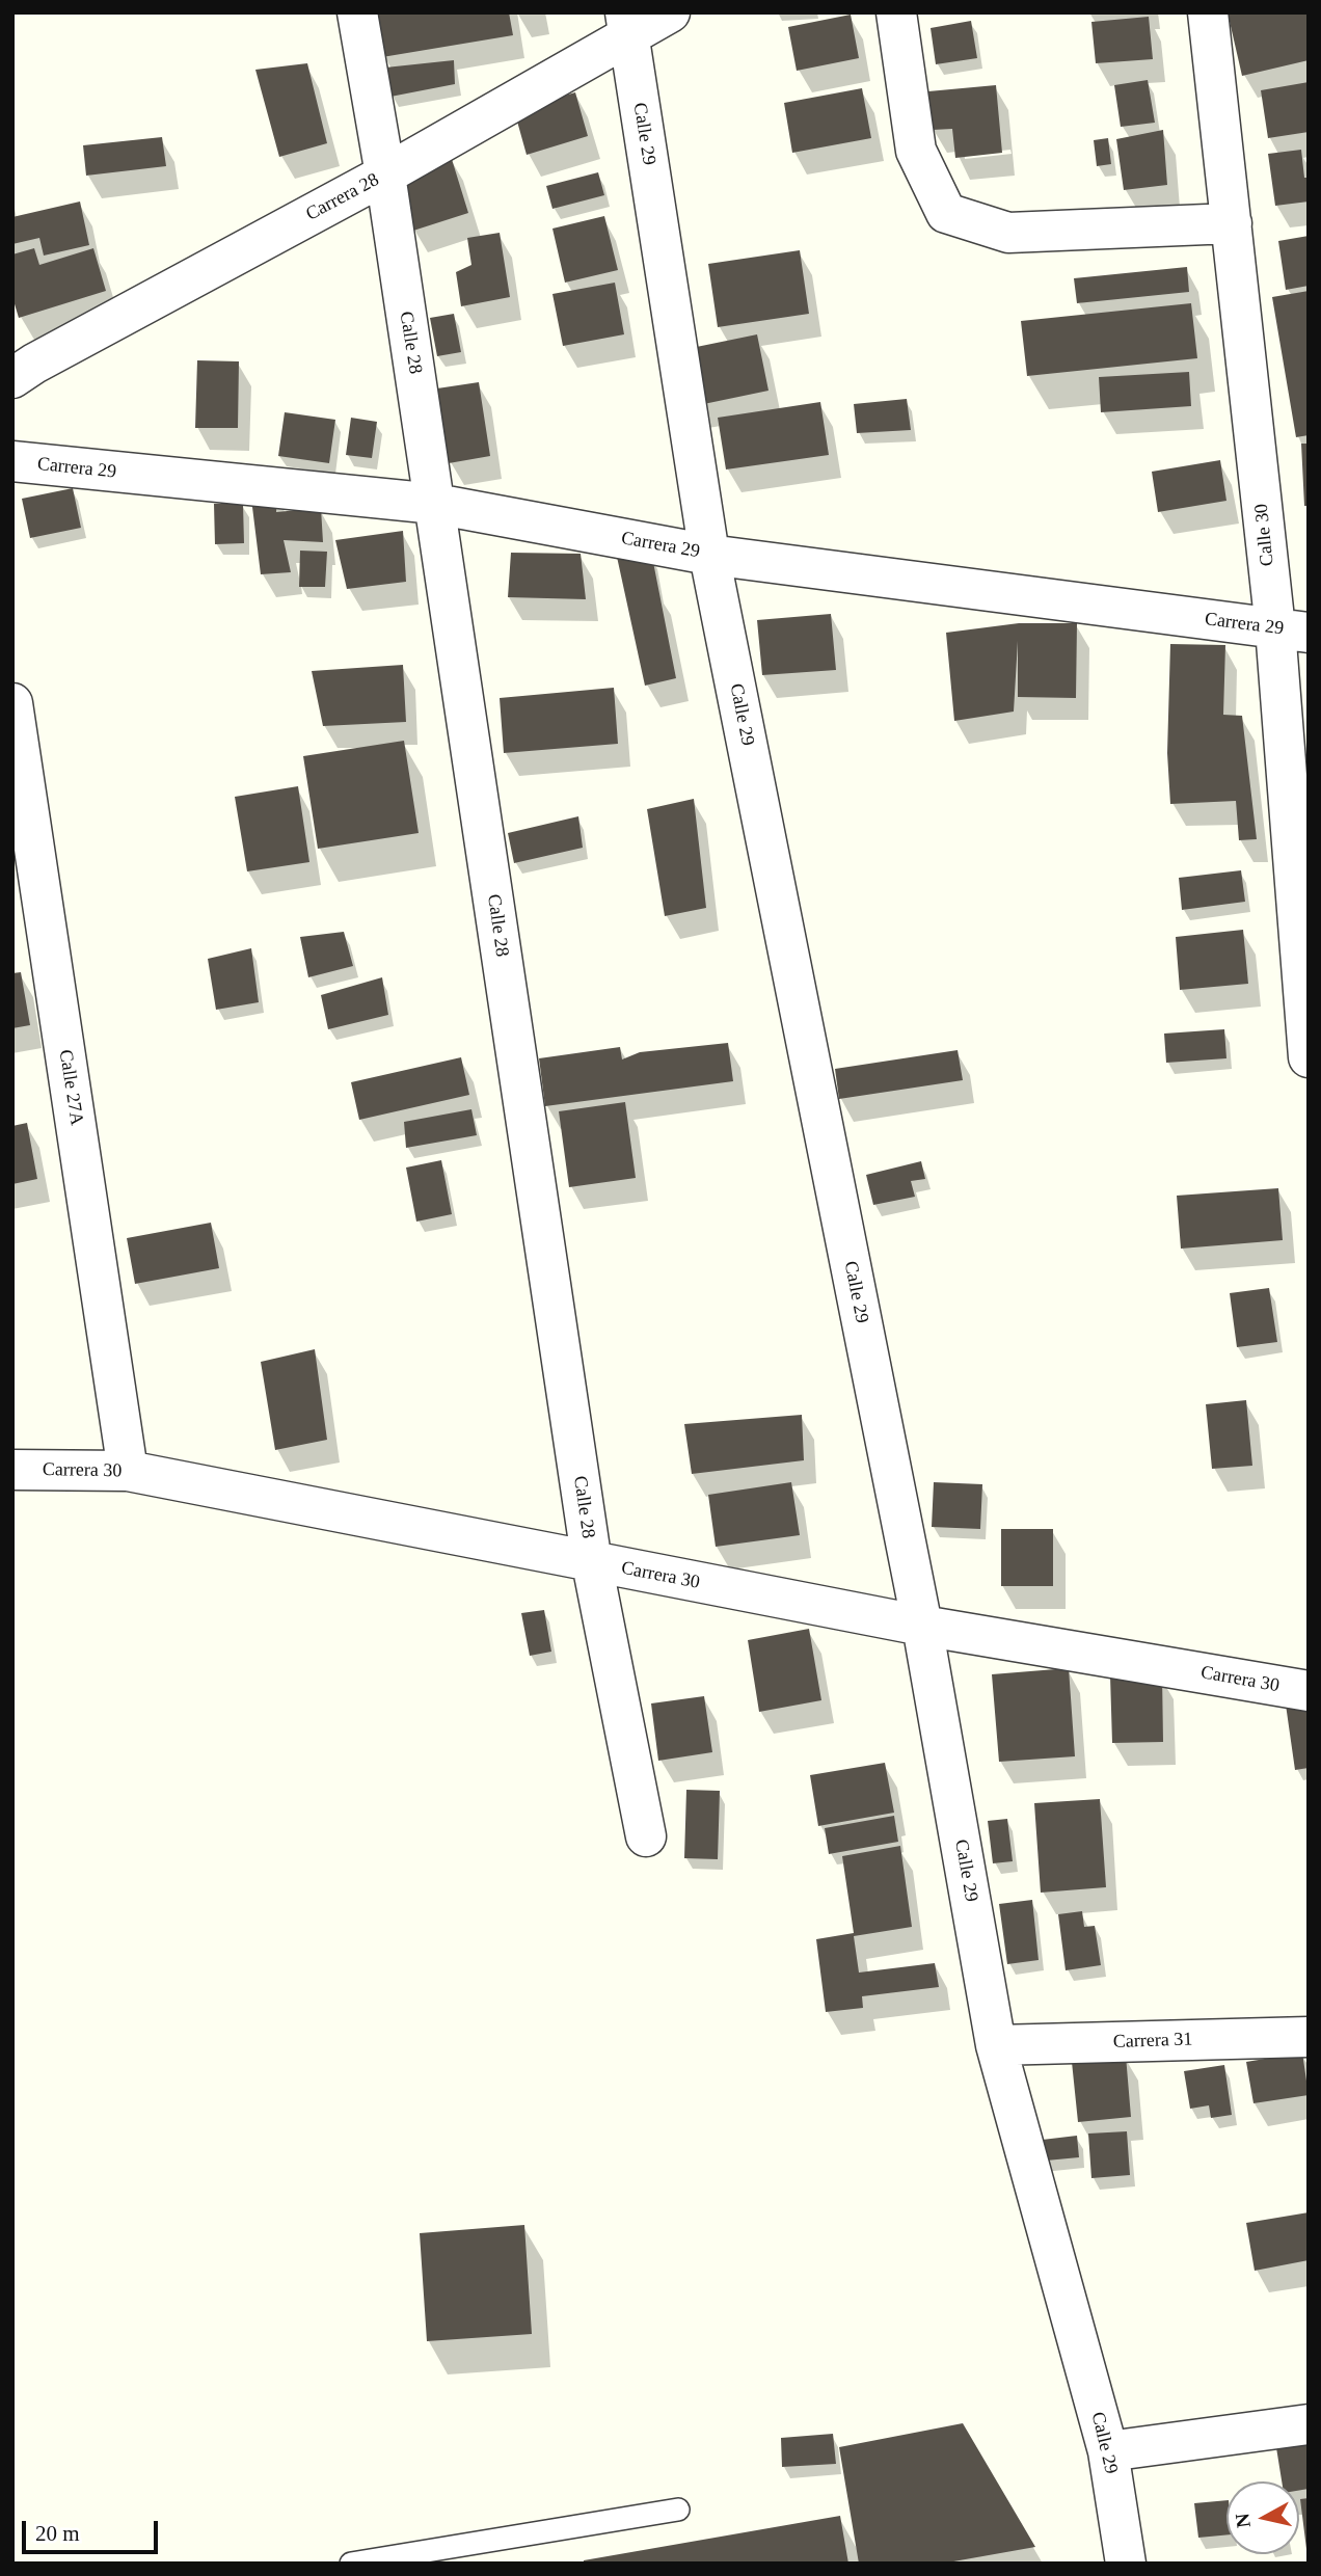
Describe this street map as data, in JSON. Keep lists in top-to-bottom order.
{
  "streets": {
    "street": [
      "Calle 29",
      "Carrera 28",
      "Calle 28",
      "Carrera 29",
      "Calle 30",
      "Calle 27A",
      "Carrera 30",
      "Carrera 31"
    ]
  },
  "crossings": [
    ["Calle 29", "Carrera 28"],
    ["Calle 29", "Carrera 29"],
    ["Calle 29", "Carrera 30"],
    ["Calle 29", "Carrera 31"],
    ["Carrera 28", "Calle 28"],
    ["Calle 28", "Carrera 29"],
    ["Calle 28", "Carrera 30"],
    ["Carrera 29", "Calle 30"],
    ["Calle 27A", "Carrera 30"]
  ],
  "scale_bar": "20 m",
  "north": "left"
}
